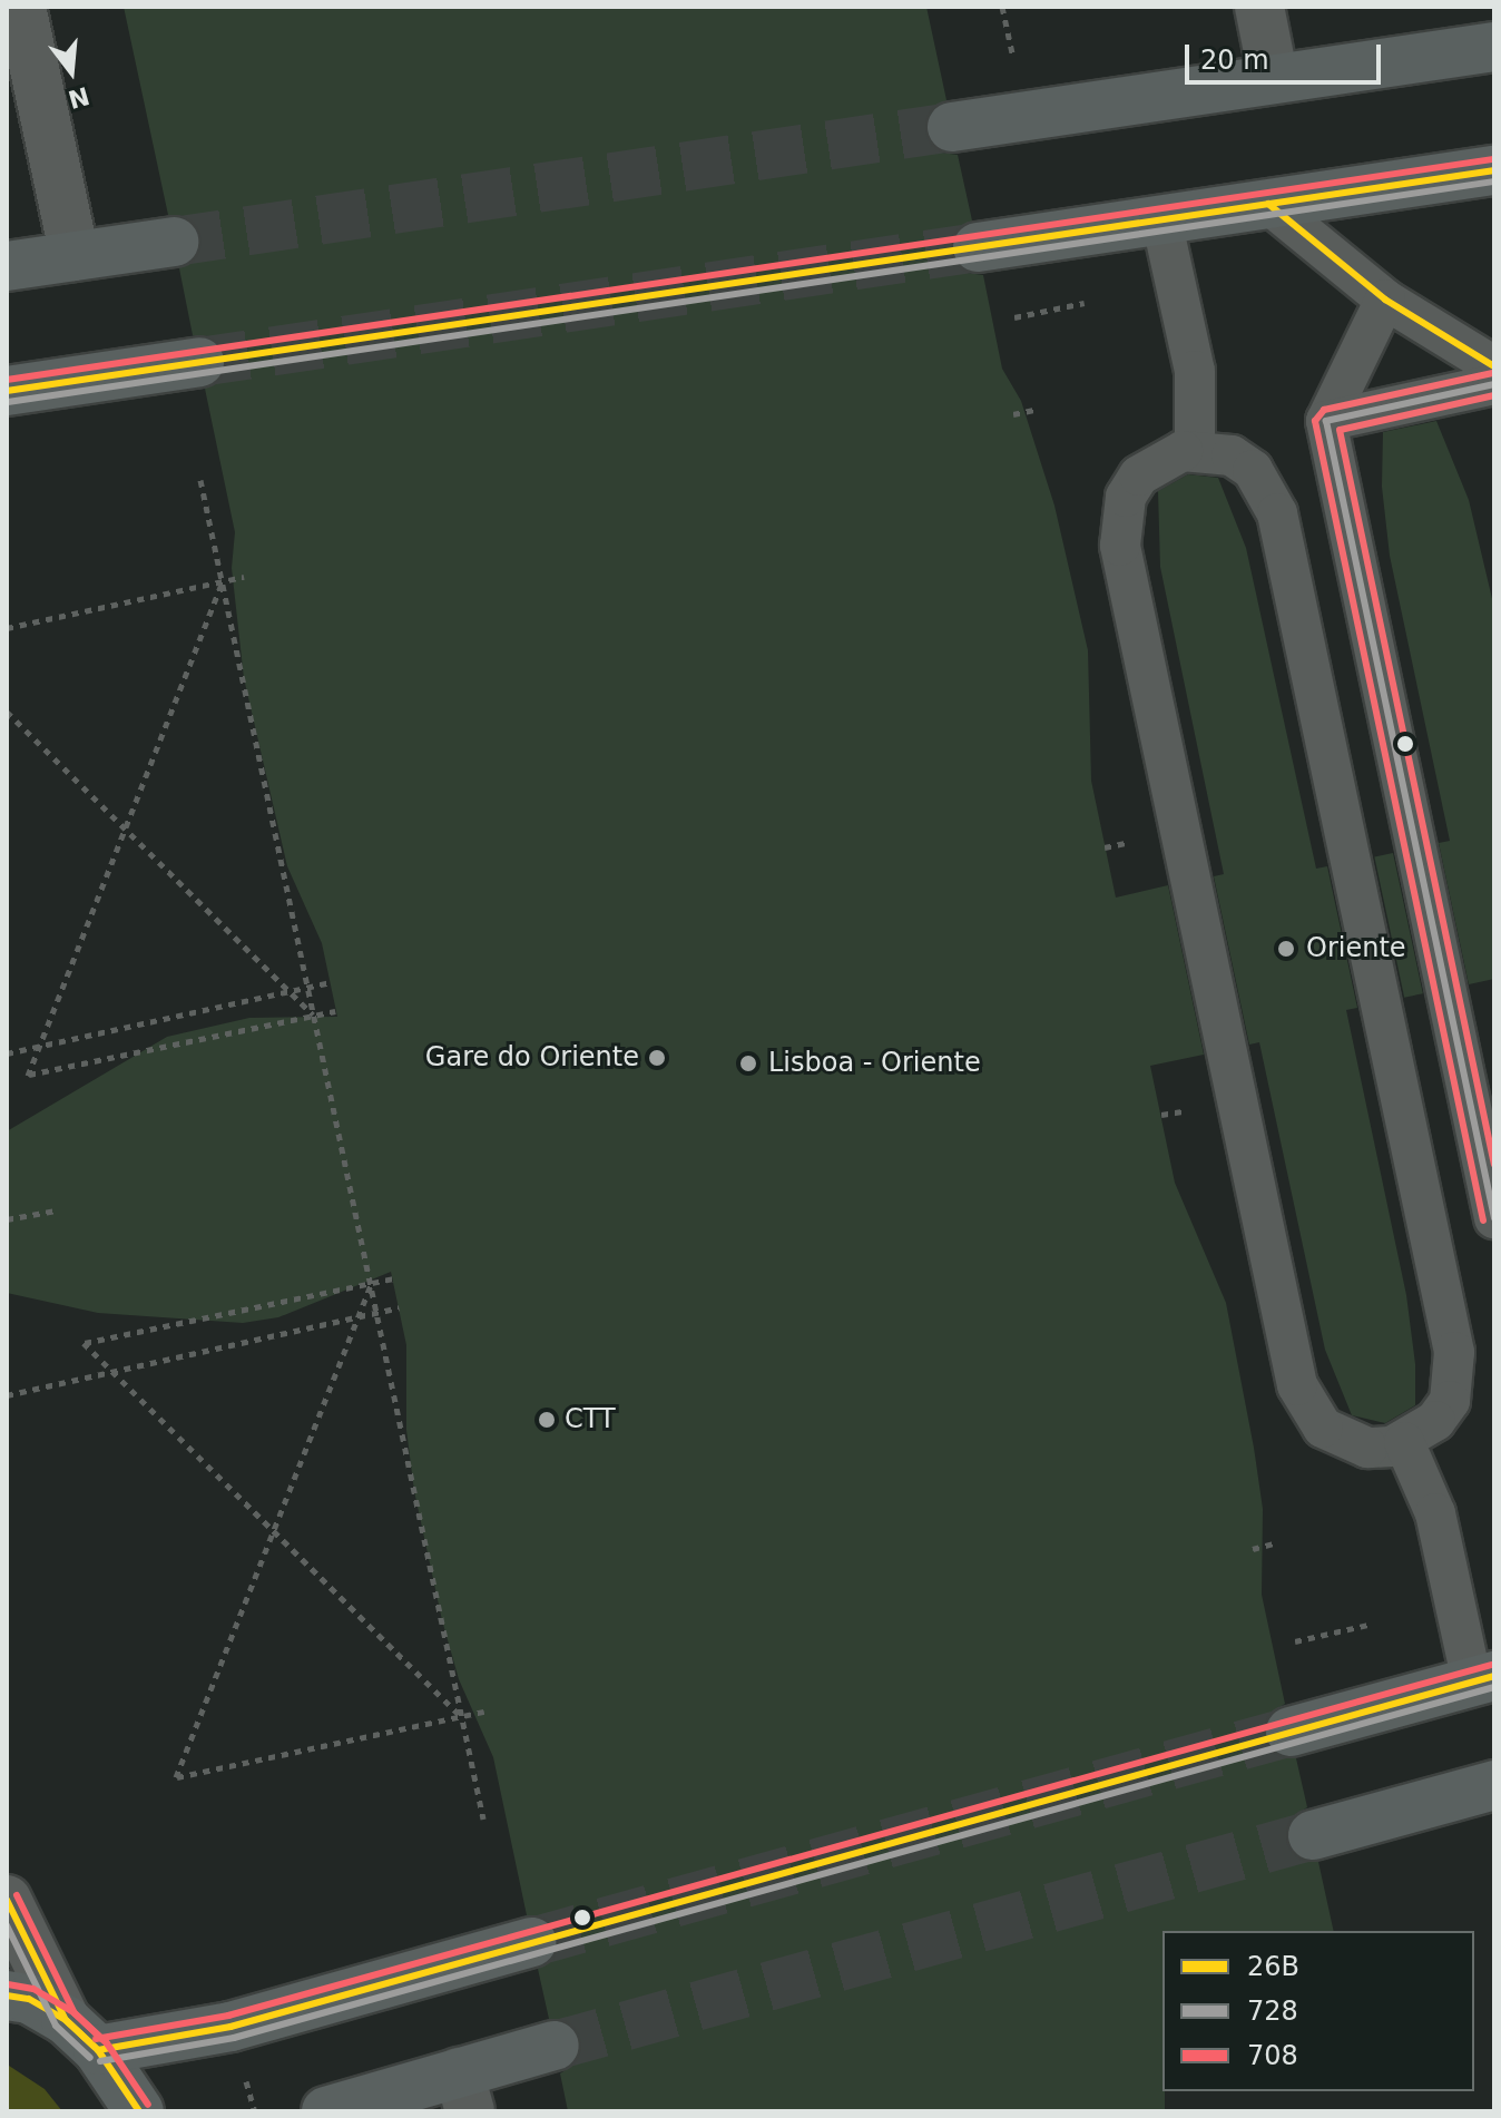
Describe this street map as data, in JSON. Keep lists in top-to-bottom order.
{
  "places": [
    "Oriente",
    "Gare do Oriente",
    "Lisboa - Oriente",
    "CTT"
  ],
  "lines": ["transit line 708", "transit line 26B", "transit line 728"],
  "legend": ["26B", "728", "708"],
  "scale_bar": "20 m",
  "north": "bottom"
}
